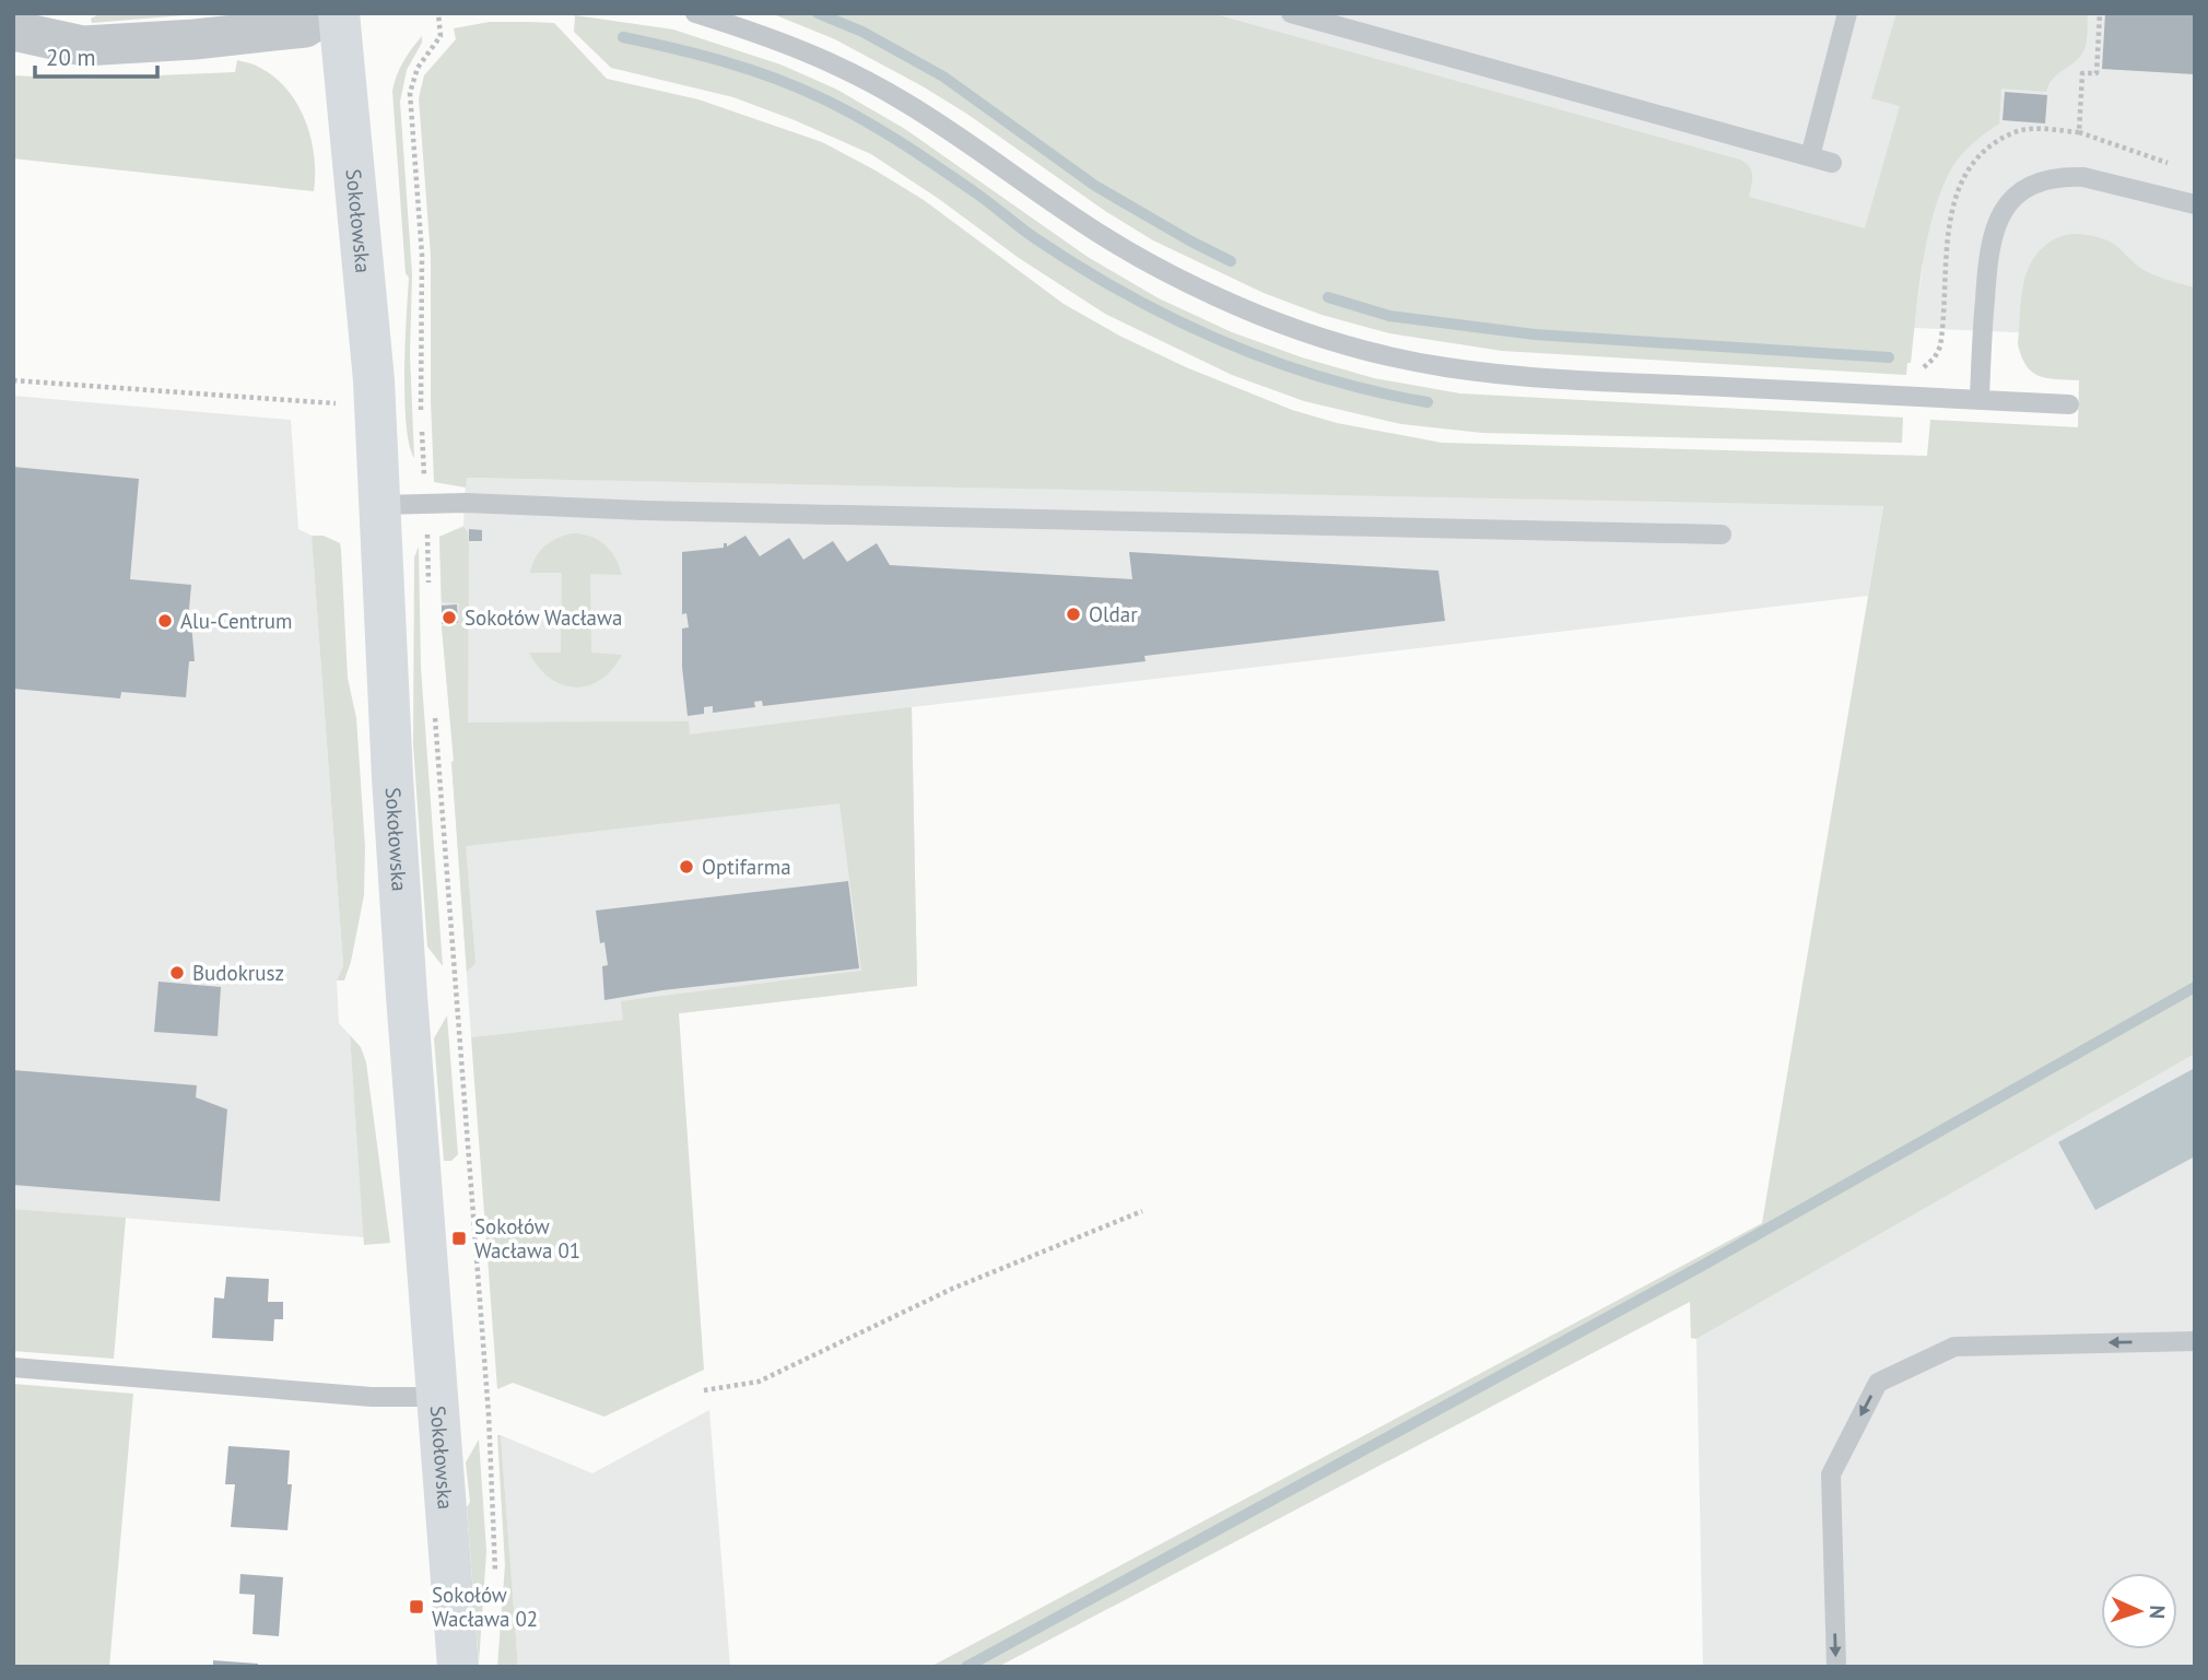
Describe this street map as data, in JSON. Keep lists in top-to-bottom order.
{
  "streets": {
    "street": ["Sokołowska"]
  },
  "places": {
    "other": [
      "Oldar",
      "Sokołów Wacława",
      "Alu-Centrum",
      "Optifarma",
      "Budokrusz"
    ],
    "transit": ["Sokołów Wacława 01", "Sokołów Wacława 02"]
  },
  "scale_bar": "20 m",
  "north": "right"
}
